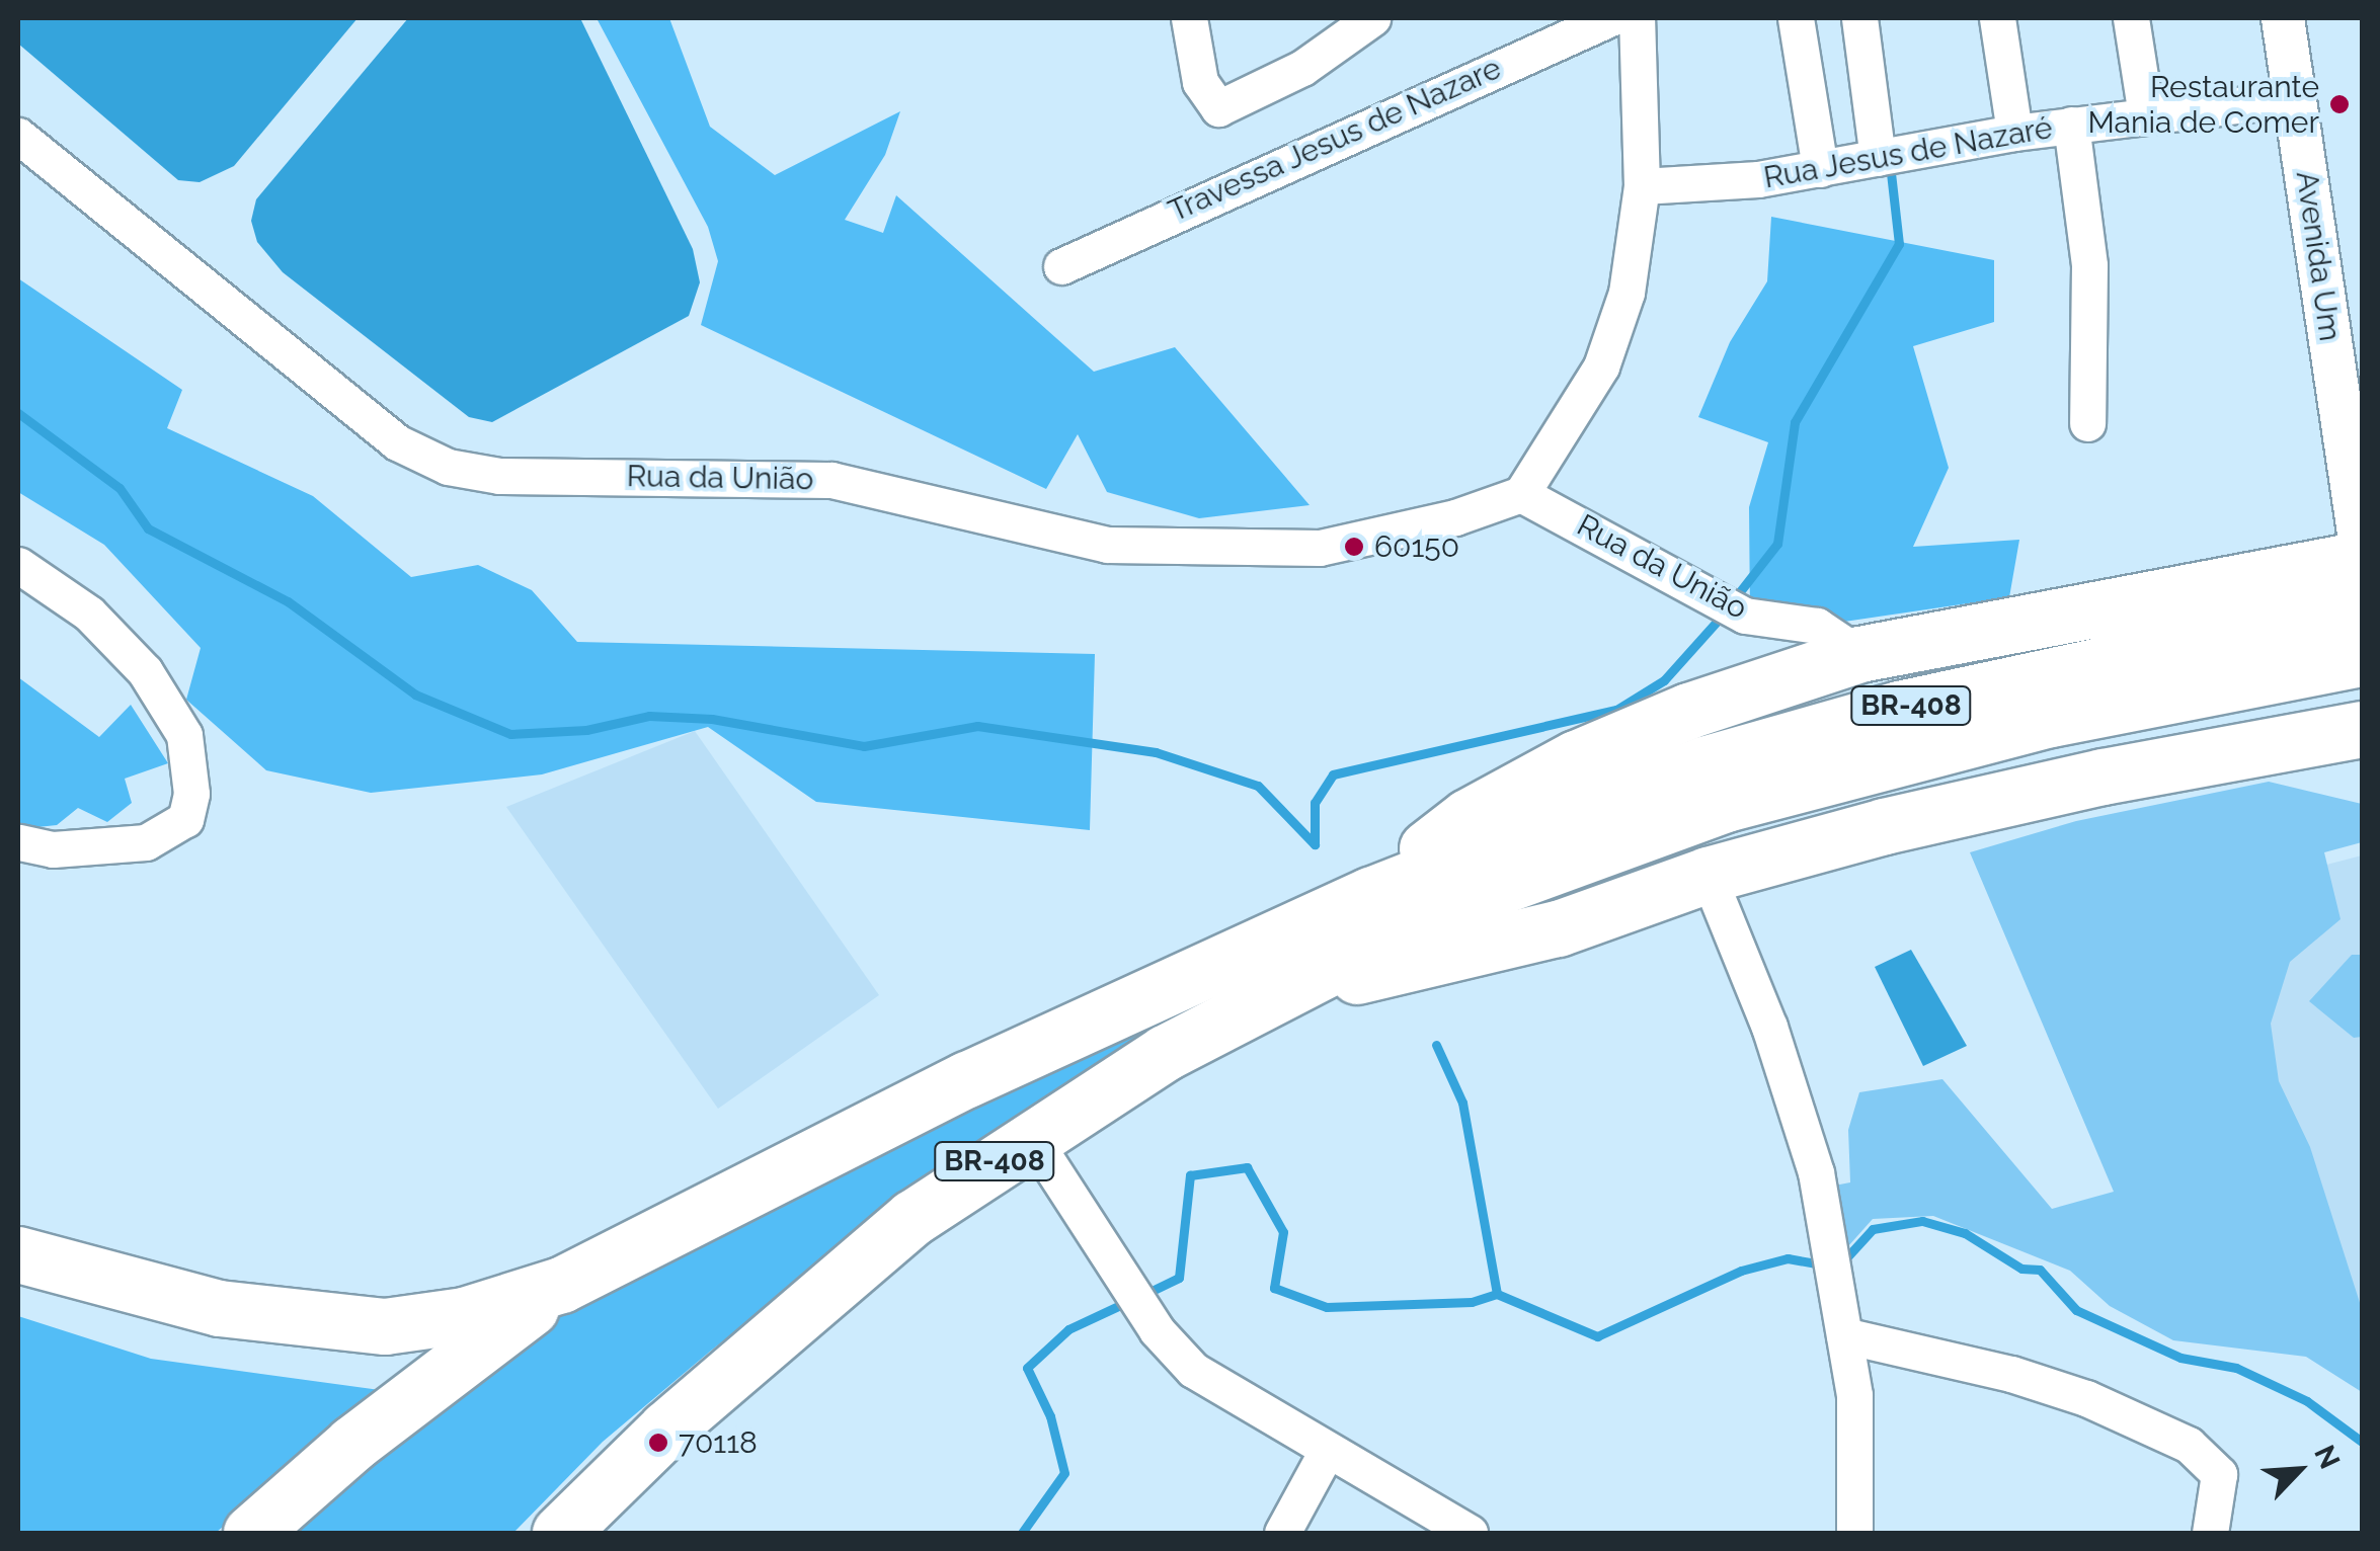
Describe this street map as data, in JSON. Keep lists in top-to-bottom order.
{
  "streets": {
    "highway": ["BR-408"],
    "street": [
      "Travessa Jesus de Nazare",
      "Rua Jesus de Nazaré",
      "Avenida Um",
      "Rua da União"
    ]
  },
  "crossings": [
    ["Rua Jesus de Nazaré", "Avenida Um"]
  ],
  "places": ["Restaurante Mania de Comer", "60150", "70118"],
  "north": "top right"
}
